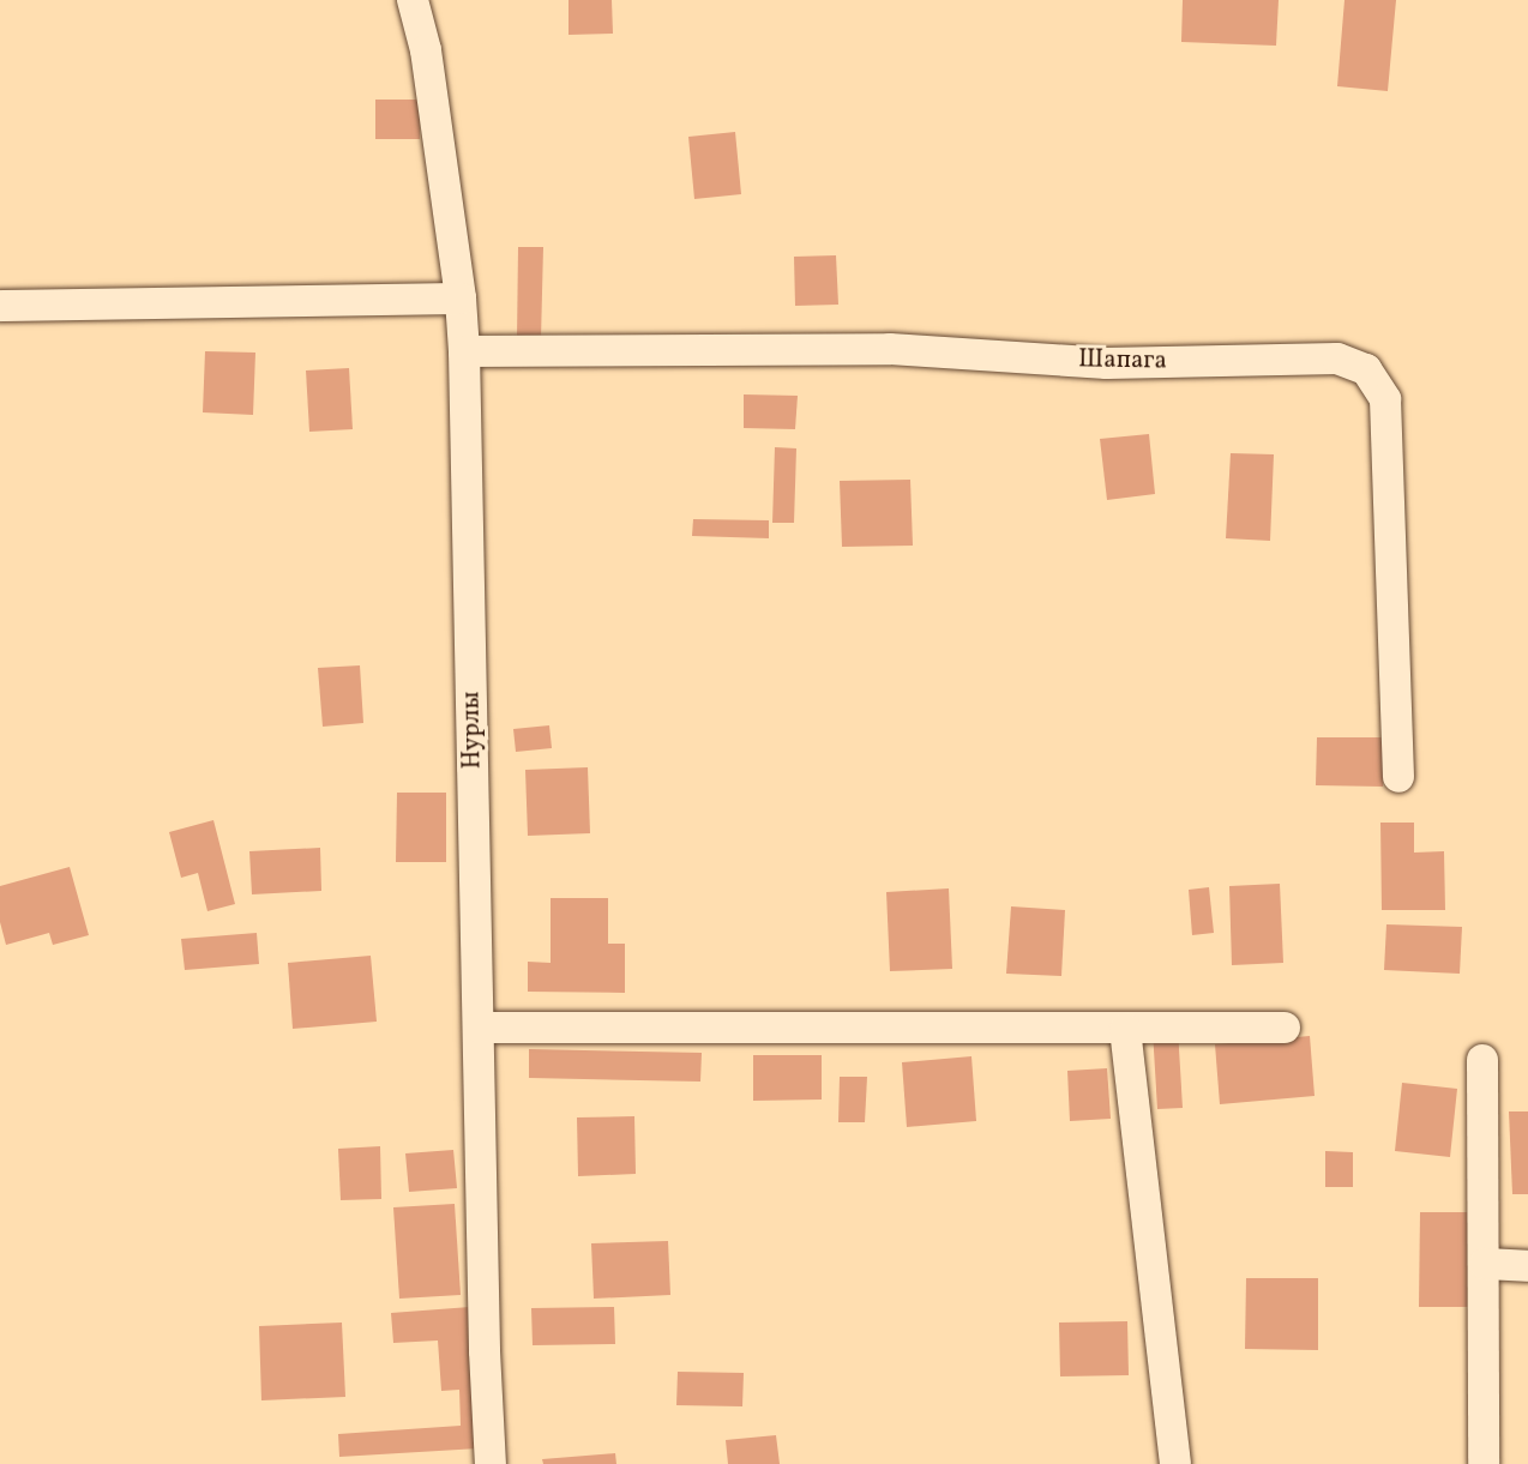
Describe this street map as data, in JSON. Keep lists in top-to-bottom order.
{
  "streets": {
    "street": ["Шапага", "Нурлы"]
  },
  "crossings": [
    ["Шапага", "Нурлы"]
  ]
}
